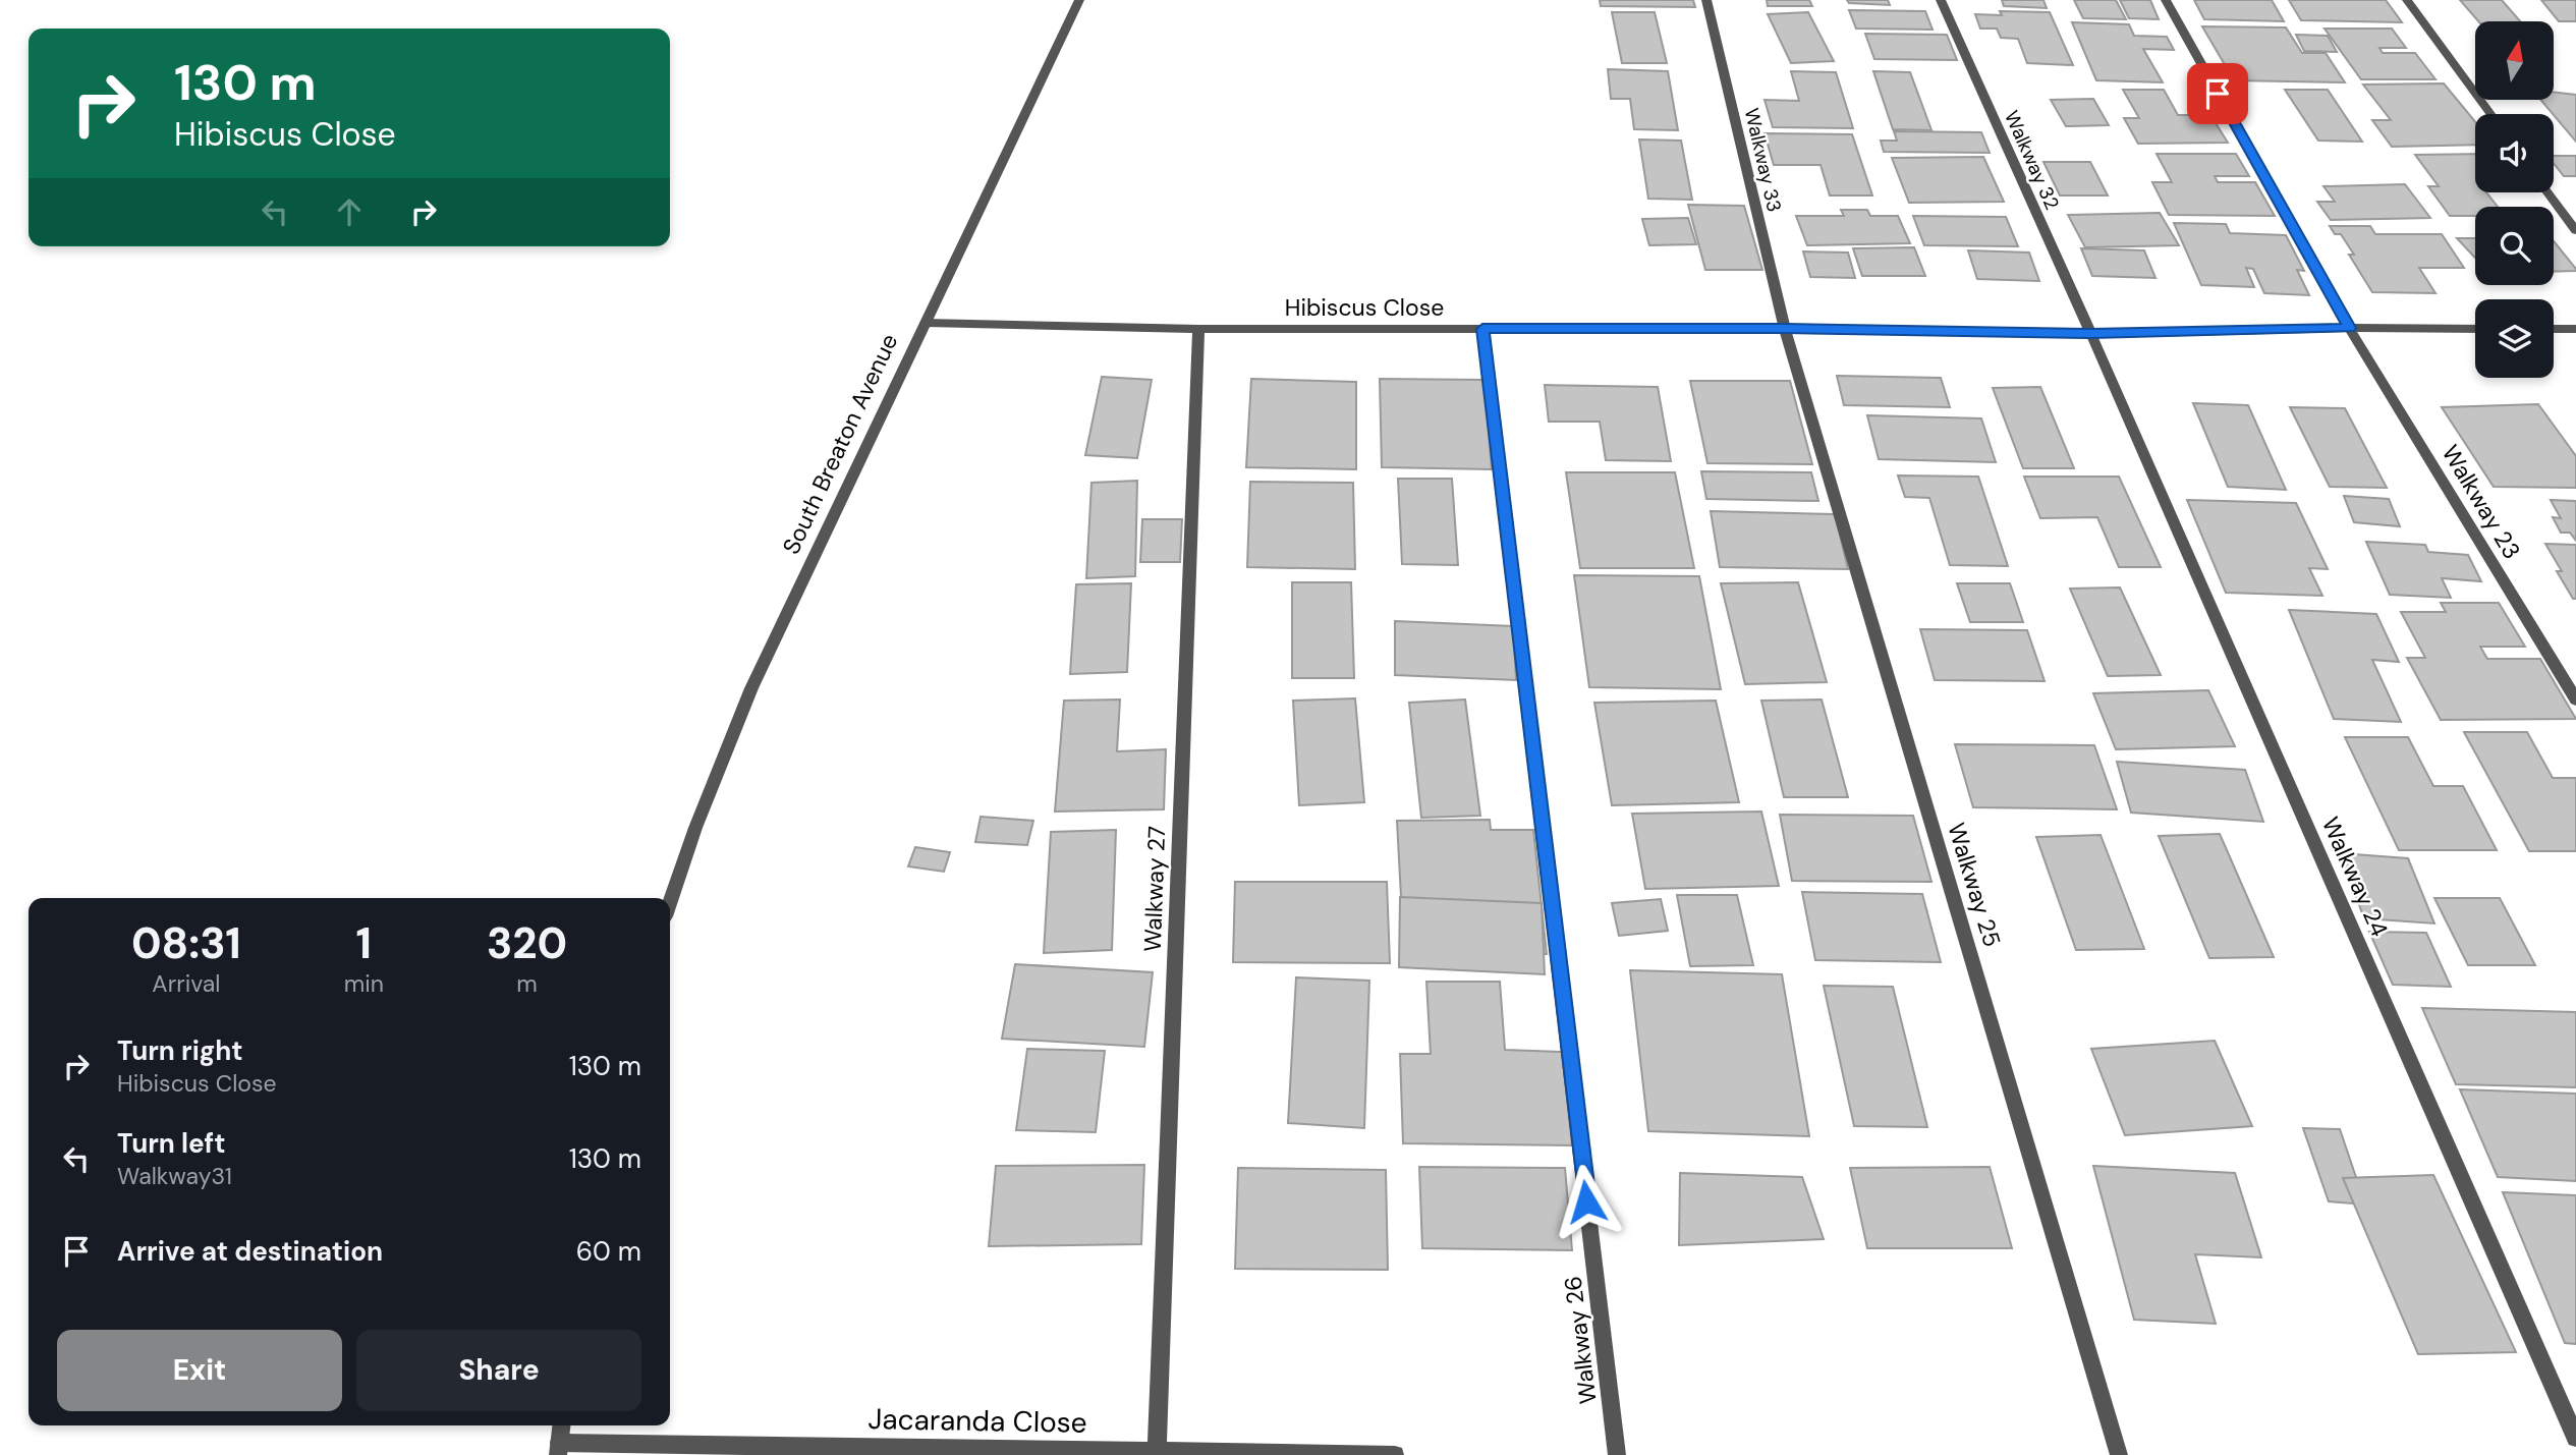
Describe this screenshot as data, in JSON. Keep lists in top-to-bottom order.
{
  "streets": {
    "street": [
      "Walkway 33",
      "Walkway 32",
      "Hibiscus Close",
      "South Breaton Avenue",
      "Walkway 23",
      "Walkway 24",
      "Walkway 25",
      "Walkway 27",
      "Walkway 26",
      "Jacaranda Close"
    ]
  },
  "crossings": [
    ["Walkway 33", "Hibiscus Close"],
    ["Walkway 33", "Walkway 25"],
    ["Walkway 32", "Hibiscus Close"],
    ["Walkway 32", "Walkway 24"],
    ["Hibiscus Close", "South Breaton Avenue"],
    ["Hibiscus Close", "Walkway 23"],
    ["Hibiscus Close", "Walkway 24"],
    ["Hibiscus Close", "Walkway 25"],
    ["Hibiscus Close", "Walkway 27"],
    ["Hibiscus Close", "Walkway 26"],
    ["Walkway 27", "Jacaranda Close"]
  ],
  "north": "top",
  "page": {
    "turn": ["130 m", "Hibiscus Close"],
    "eta": [
      "08:31",
      "Arrival",
      "1",
      "min",
      "320",
      "m"
    ],
    "list": [
      {
        "name": "Turn right",
        "note": "Hibiscus Close",
        "value": "130 m"
      },
      {
        "name": "Turn left",
        "note": "Walkway31",
        "value": "130 m"
      },
      {
        "name": "Arrive at destination",
        "value": "60 m"
      }
    ],
    "buttons": ["Exit", "Share"]
  }
}
